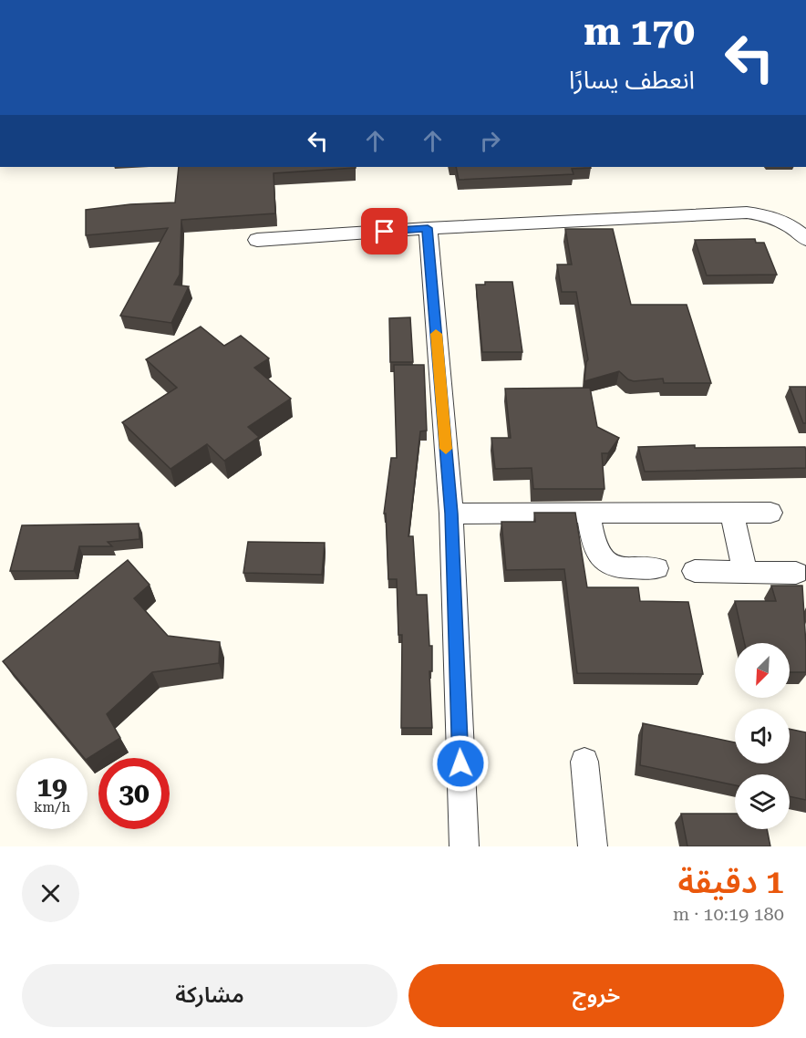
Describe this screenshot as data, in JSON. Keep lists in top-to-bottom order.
{
  "north": "bottom left",
  "page": {
    "turn": ["170 m", "انعطف يسارًا"],
    "speed": "19 km/h",
    "limit": "30",
    "heading": ["1 دقيقة", "180 m · 10:19"],
    "buttons": ["خروج", "مشاركة"]
  }
}
